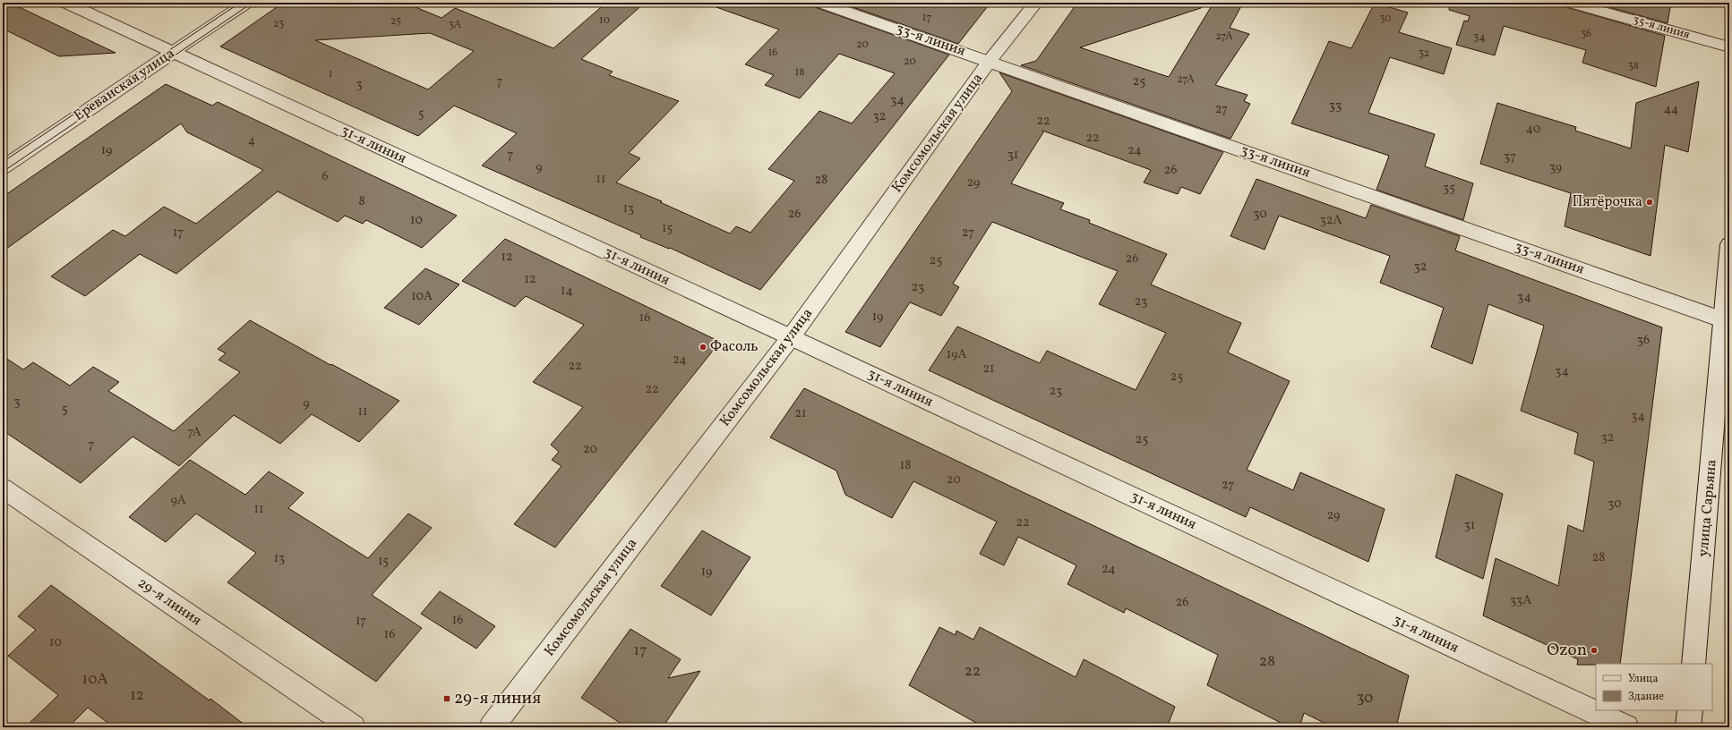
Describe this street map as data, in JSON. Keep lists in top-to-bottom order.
{
  "streets": {
    "street": [
      "35-я линия",
      "33-я линия",
      "Ереванская улица",
      "Комсомольская улица",
      "31-я линия",
      "улица Сарьяна",
      "29-я линия"
    ]
  },
  "crossings": [
    ["33-я линия", "Комсомольская улица"],
    ["33-я линия", "улица Сарьяна"],
    ["Ереванская улица", "31-я линия"],
    ["Комсомольская улица", "31-я линия"]
  ],
  "places": {
    "other": ["Пятёрочка", "Фасоль", "Ozon"],
    "transit": ["29-я линия"]
  },
  "house_numbers": [
    "17",
    "30",
    "10",
    "25",
    "23",
    "3А",
    "36",
    "27А",
    "34",
    "20",
    "16",
    "32",
    "20",
    "38",
    "18",
    "1",
    "27А",
    "7",
    "25",
    "3",
    "34",
    "33",
    "27",
    "44",
    "5",
    "32",
    "22",
    "40",
    "22",
    "4",
    "19",
    "24",
    "7",
    "31",
    "37",
    "9",
    "39",
    "26",
    "6",
    "11",
    "28",
    "29",
    "35",
    "8",
    "13",
    "26",
    "30",
    "10",
    "32А",
    "15",
    "17",
    "27",
    "12",
    "26",
    "25",
    "32",
    "12",
    "23",
    "14",
    "10А",
    "34",
    "23",
    "19",
    "16",
    "36",
    "19А",
    "24",
    "22",
    "21",
    "34",
    "25",
    "22",
    "23",
    "3",
    "9",
    "5",
    "11",
    "21",
    "34",
    "7А",
    "32",
    "25",
    "7",
    "20",
    "18",
    "20",
    "27",
    "9А",
    "30",
    "11",
    "29",
    "22",
    "31",
    "28",
    "13",
    "15",
    "24",
    "19",
    "33А",
    "26",
    "16",
    "17",
    "16",
    "10",
    "17",
    "28",
    "22",
    "10А",
    "12",
    "30"
  ],
  "legend": ["Улица", "Здание"]
}
